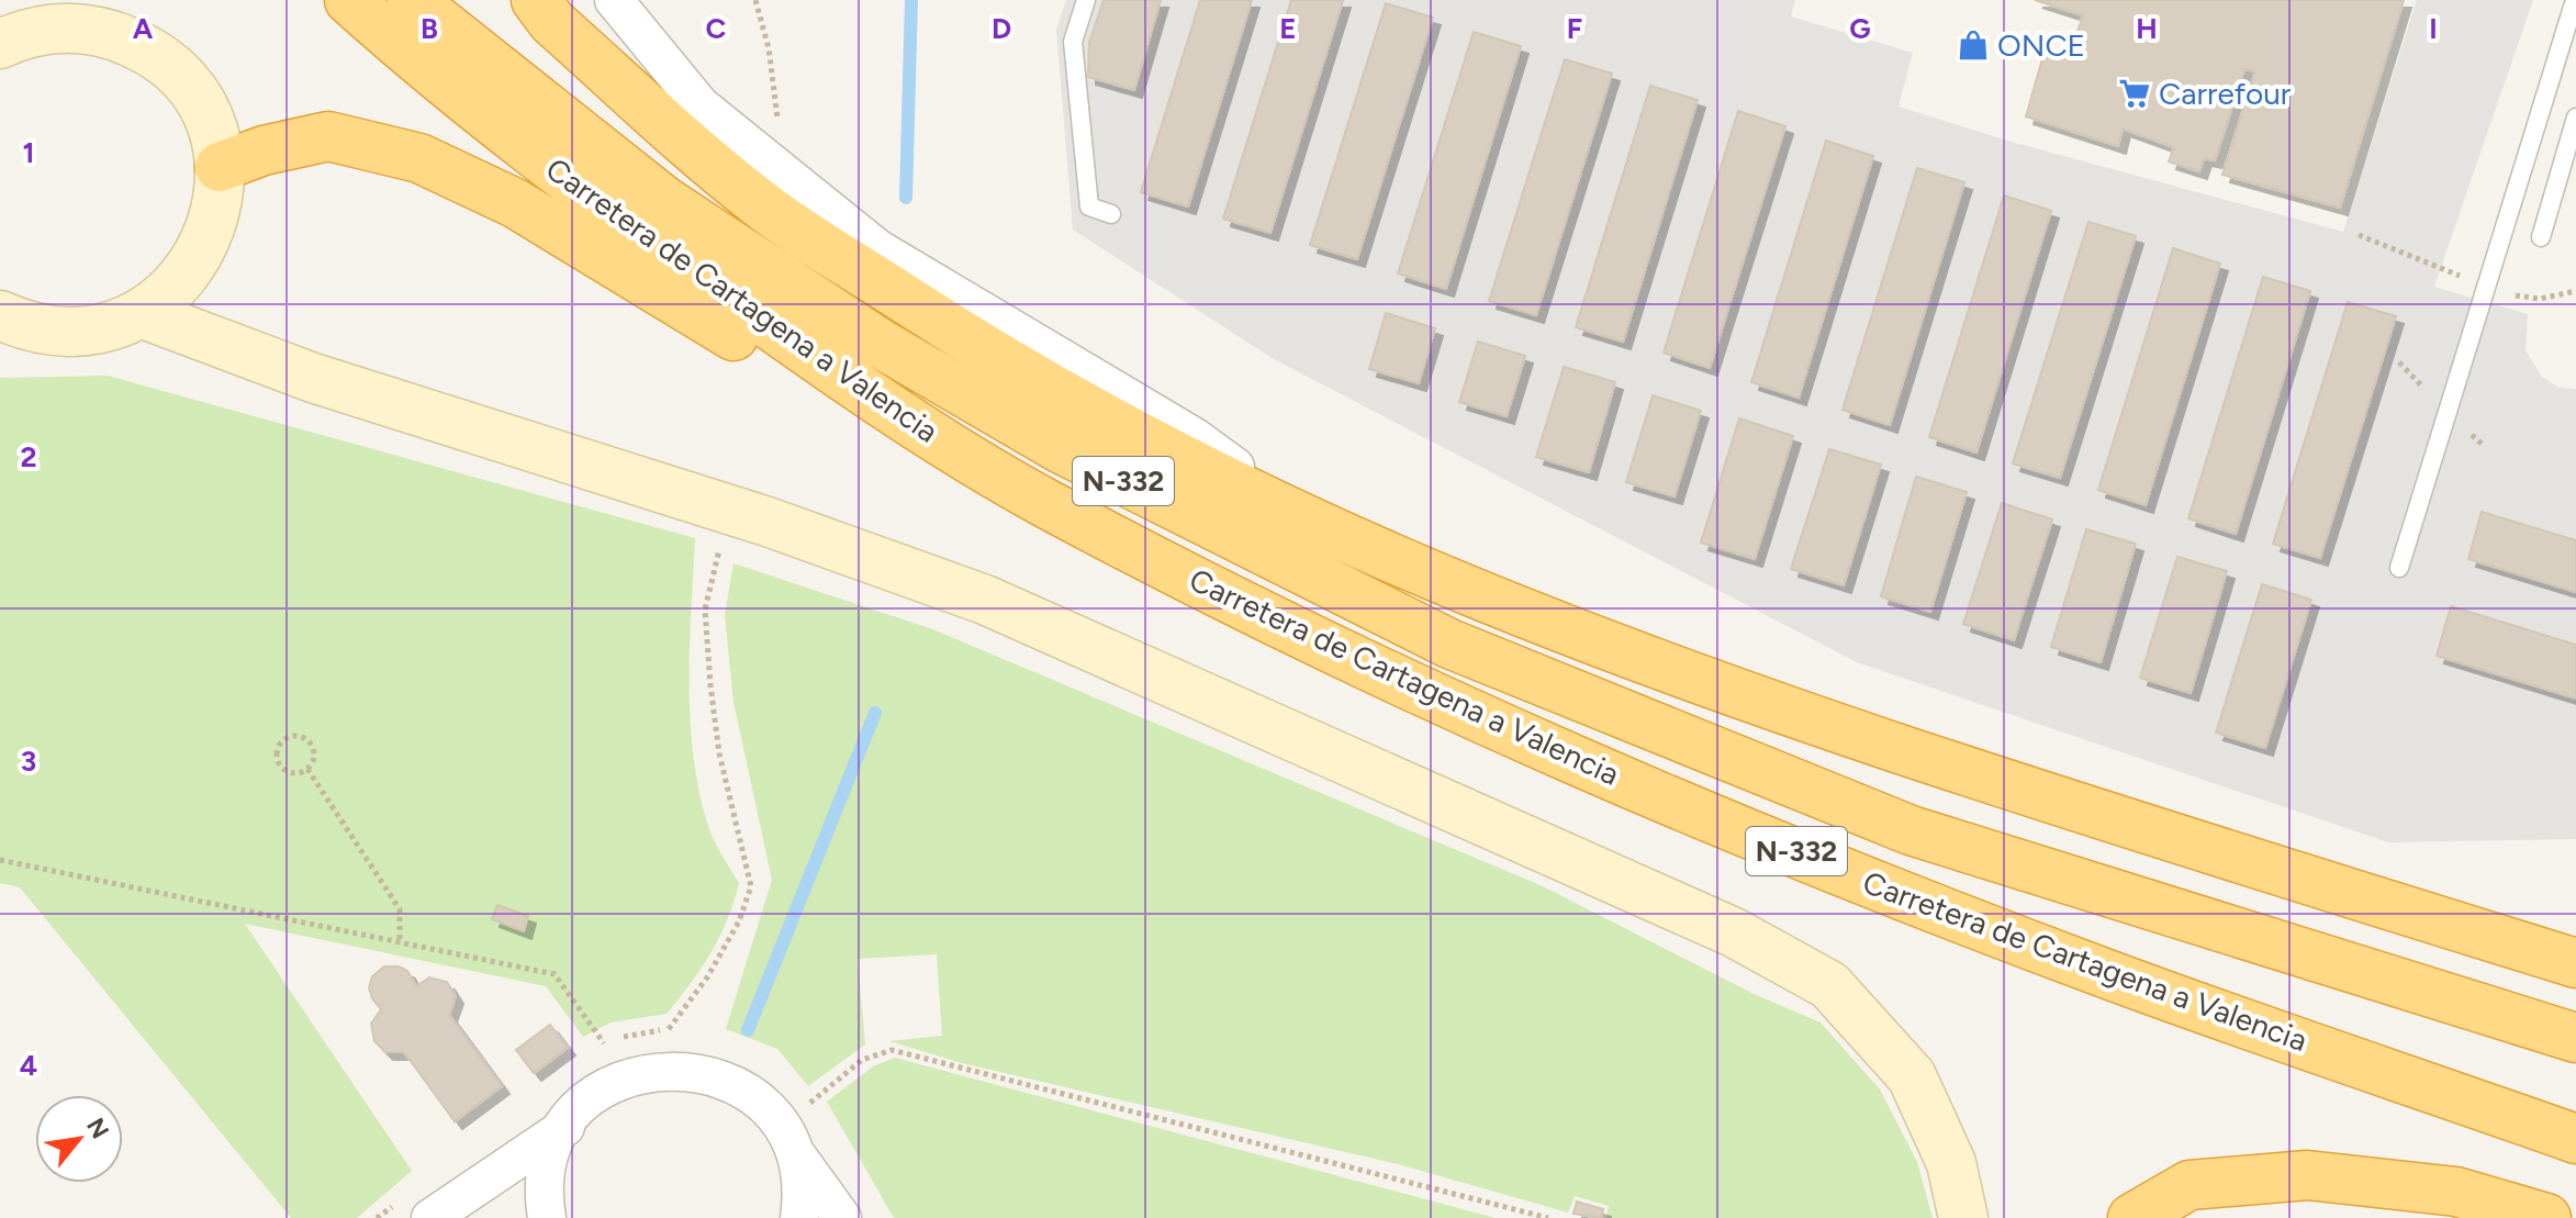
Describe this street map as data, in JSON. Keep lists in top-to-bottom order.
{
  "streets": {
    "highway": ["Carretera de Cartagena a Valencia", "N-332"]
  },
  "places": {
    "shop": ["ONCE"],
    "supermarket": ["Carrefour"]
  },
  "north": "top right",
  "grid": {
    "columns": [
      "A",
      "B",
      "C",
      "D",
      "E",
      "F",
      "G",
      "H",
      "I"
    ],
    "rows": [
      "1",
      "2",
      "3",
      "4"
    ]
  }
}
